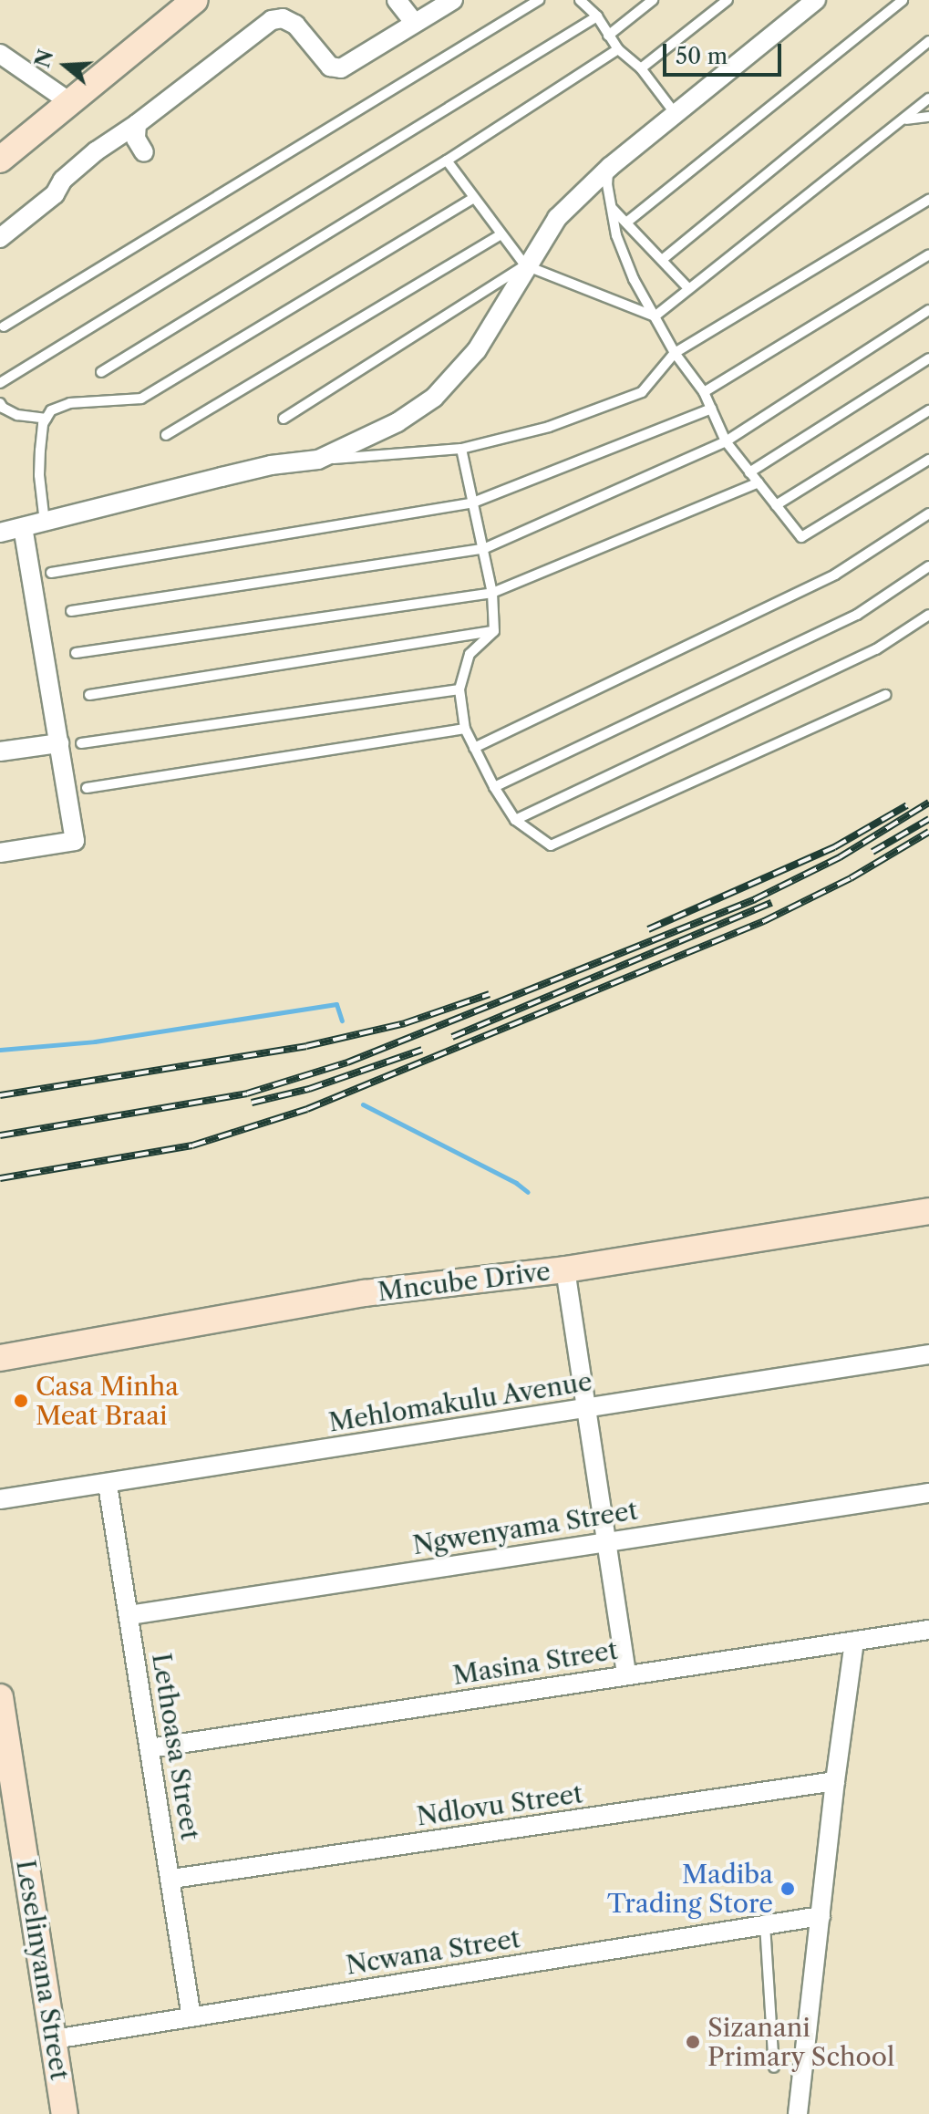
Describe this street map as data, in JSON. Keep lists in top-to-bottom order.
{
  "streets": {
    "street": [
      "Mncube Drive",
      "Mehlomakulu Avenue",
      "Ngwenyama Street",
      "Masina Street",
      "Lethoasa Street",
      "Ndlovu Street",
      "Ncwana Street",
      "Leselinyana Street"
    ]
  },
  "crossings": [
    ["Mehlomakulu Avenue", "Lethoasa Street"],
    ["Ngwenyama Street", "Lethoasa Street"],
    ["Masina Street", "Lethoasa Street"],
    ["Lethoasa Street", "Ndlovu Street"],
    ["Lethoasa Street", "Ncwana Street"],
    ["Ncwana Street", "Leselinyana Street"]
  ],
  "places": ["Casa Minha Meat Braai", "Madiba Trading Store", "Sizanani Primary School"],
  "scale_bar": "50 m",
  "north": "left"
}
